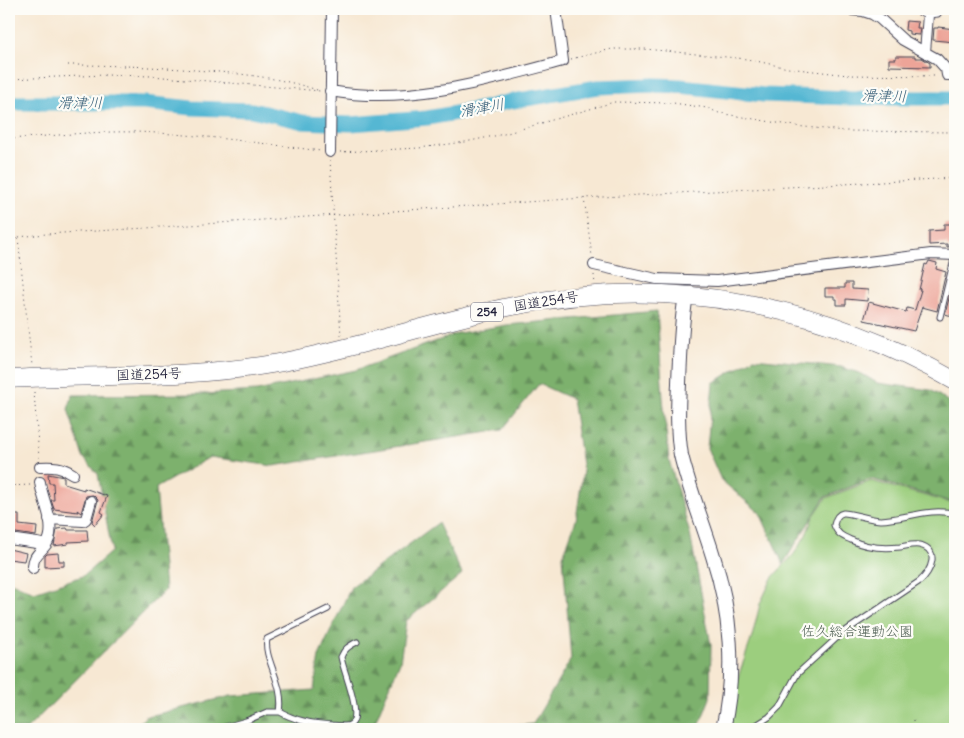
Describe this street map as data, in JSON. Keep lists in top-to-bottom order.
{
  "streets": {
    "highway": ["国道254号", "254"]
  },
  "water": ["滑津川"],
  "parks": ["佐久総合運動公園"]
}
